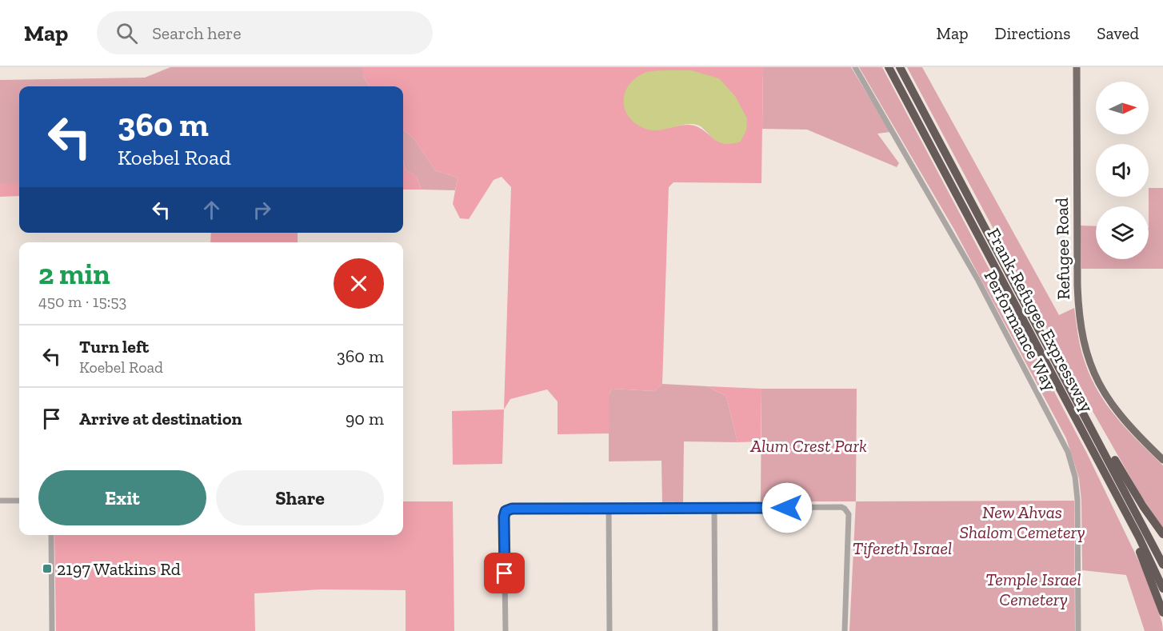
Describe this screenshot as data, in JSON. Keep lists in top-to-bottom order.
{
  "streets": {
    "highway": ["Frank-Refugee Expressway"],
    "main road": ["Refugee Road"],
    "street": ["Performance Way"]
  },
  "parks": [
    "Alum Crest Park",
    "New Ahvas Shalom Cemetery",
    "Tifereth Israel",
    "Temple Israel Cemetery"
  ],
  "places": {
    "transit": ["2197 Watkins Rd"]
  },
  "north": "right",
  "page": {
    "header": "Map",
    "search": "Search here",
    "nav": ["Map", "Directions", "Saved"],
    "turn": ["360 m", "Koebel Road"],
    "heading": ["2 min", "450 m · 15:53"],
    "list": [
      {
        "name": "Turn left",
        "note": "Koebel Road",
        "value": "360 m"
      },
      {
        "name": "Arrive at destination",
        "value": "90 m"
      }
    ],
    "buttons": ["Exit", "Share"]
  }
}
